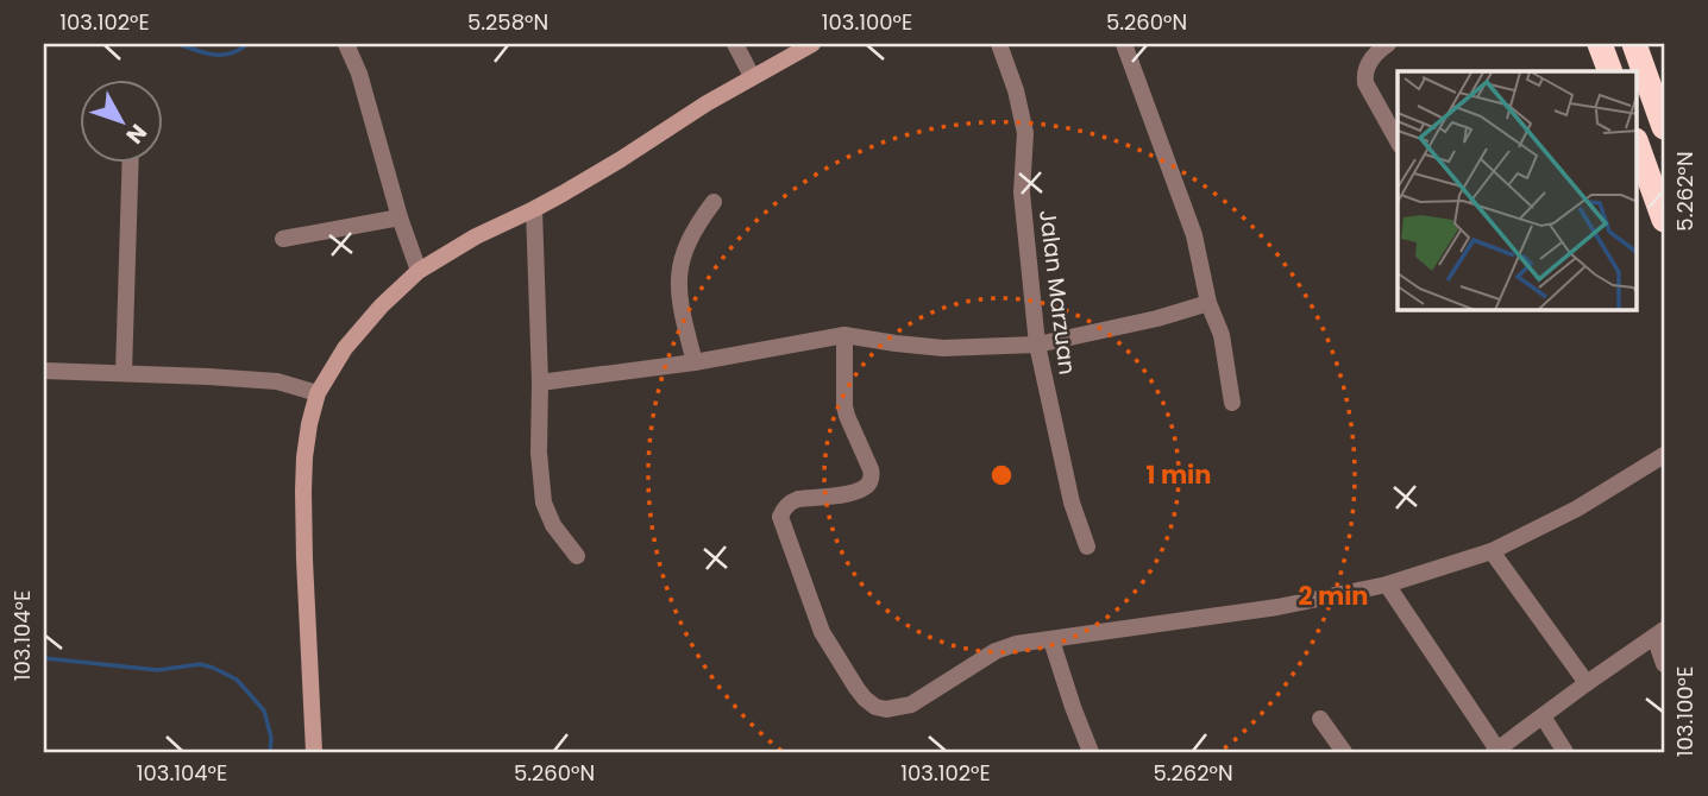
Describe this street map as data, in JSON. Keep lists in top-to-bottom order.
{
  "streets": {
    "street": ["Jalan Marzuan"]
  },
  "north": "bottom right",
  "coordinates": [
    "103.102°E",
    "5.258°N",
    "103.100°E",
    "5.260°N",
    "5.262°N",
    "103.104°E"
  ],
  "rings": ["1 min", "2 min"]
}
